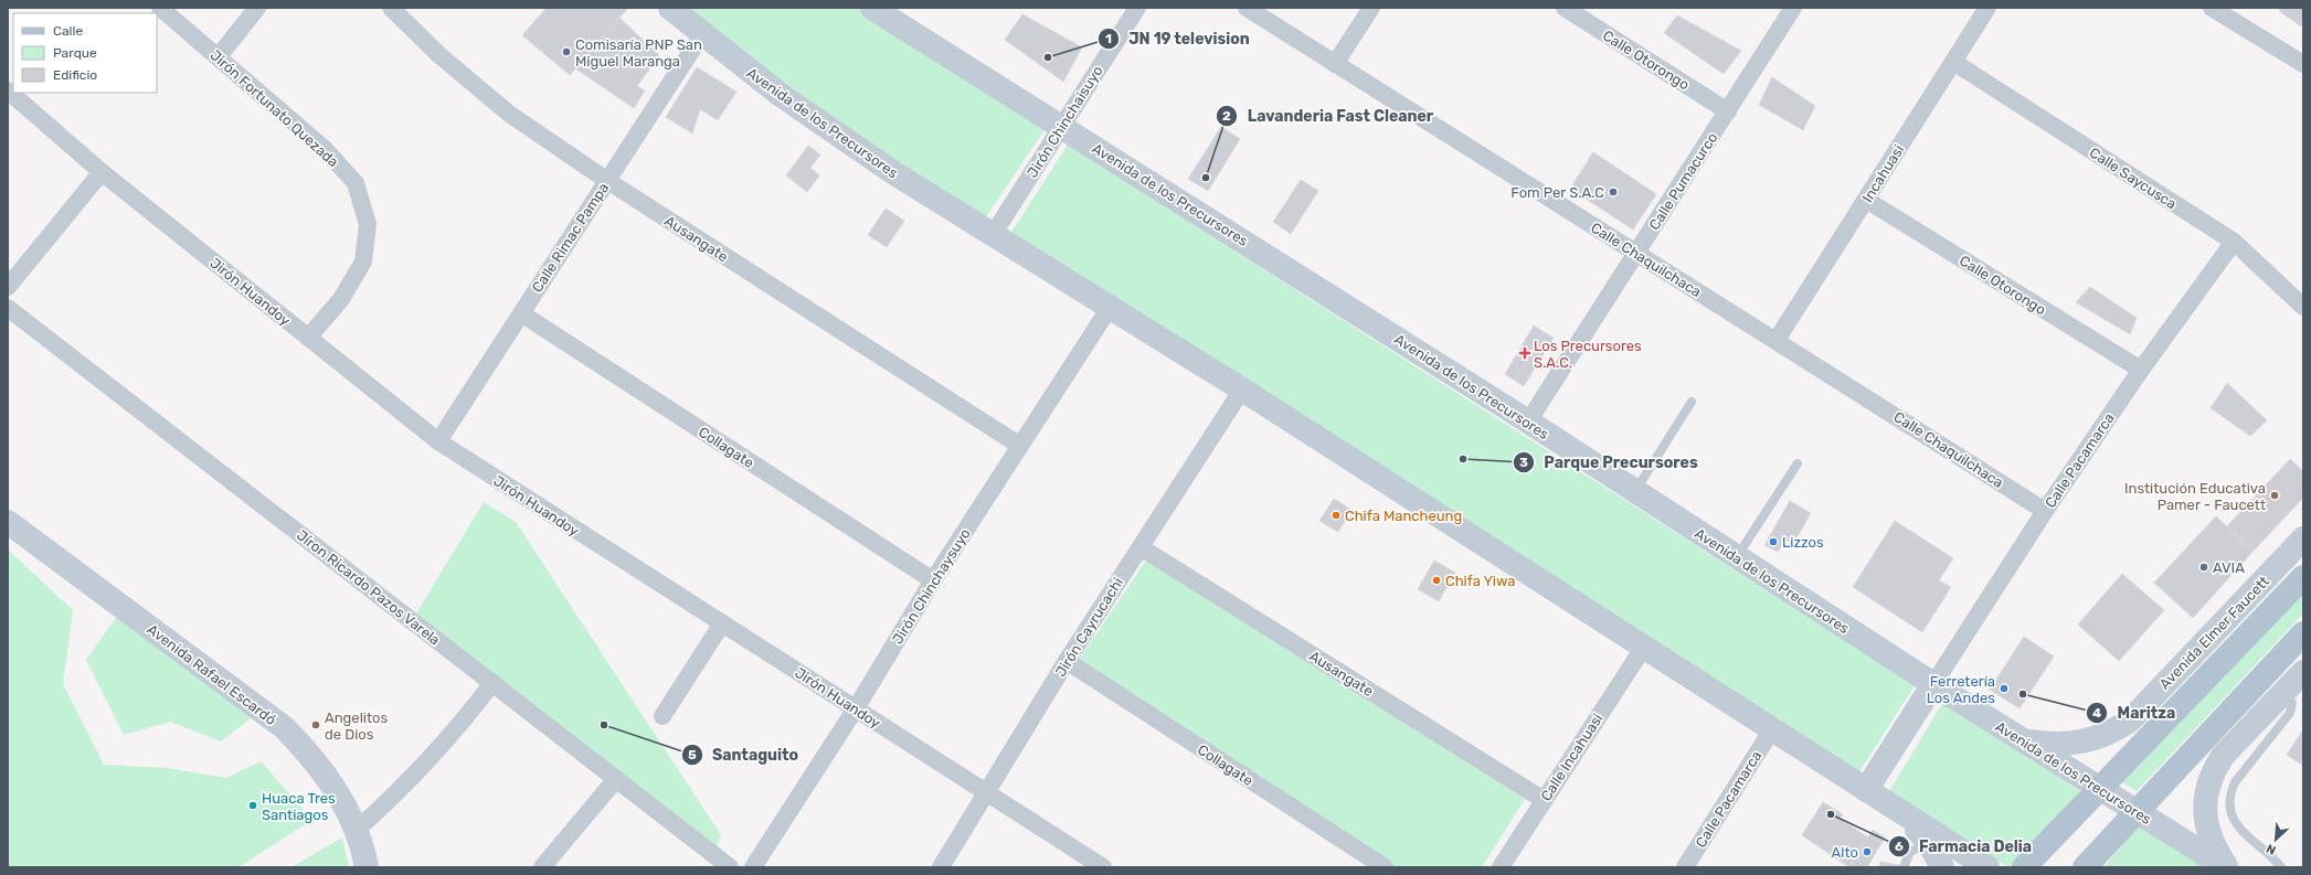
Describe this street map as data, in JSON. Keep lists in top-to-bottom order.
{
  "streets": {
    "main road": ["Avenida de los Precursores", "Avenida Elmer Faucett", "Avenida Rafael Escardó"],
    "street": [
      "Calle Otorongo",
      "Jirón Fortunato Quezada",
      "Jirón Chinchaisuyo",
      "Incahuasi",
      "Calle Saycusca",
      "Calle Pumacurco",
      "Calle Rimac Pampa",
      "Ausangate",
      "Calle Chaquilchaca",
      "Jirón Huandoy",
      "Collagate",
      "Calle Pacamarca",
      "Jirón Chinchaysuyo",
      "Jíron Ricardo Pazos Varela",
      "Jirón Cayrucachi",
      "Calle Incahuasi"
    ]
  },
  "crossings": [
    ["Calle Otorongo", "Incahuasi"],
    ["Calle Otorongo", "Calle Pumacurco"],
    ["Calle Otorongo", "Calle Pacamarca"],
    ["Jirón Fortunato Quezada", "Jirón Huandoy"],
    ["Jirón Chinchaisuyo", "Avenida de los Precursores"],
    ["Avenida de los Precursores", "Calle Pumacurco"],
    ["Avenida de los Precursores", "Calle Rimac Pampa"],
    ["Avenida de los Precursores", "Calle Pacamarca"],
    ["Avenida de los Precursores", "Jirón Chinchaysuyo"],
    ["Avenida de los Precursores", "Jirón Cayrucachi"],
    ["Avenida de los Precursores", "Avenida Elmer Faucett"],
    ["Avenida de los Precursores", "Calle Incahuasi"],
    ["Incahuasi", "Calle Saycusca"],
    ["Incahuasi", "Calle Chaquilchaca"],
    ["Calle Saycusca", "Calle Pacamarca"],
    ["Calle Pumacurco", "Calle Chaquilchaca"],
    ["Calle Rimac Pampa", "Ausangate"],
    ["Calle Rimac Pampa", "Jirón Huandoy"],
    ["Calle Rimac Pampa", "Collagate"],
    ["Ausangate", "Jirón Chinchaysuyo"],
    ["Ausangate", "Jirón Cayrucachi"],
    ["Ausangate", "Calle Incahuasi"],
    ["Calle Chaquilchaca", "Calle Pacamarca"],
    ["Jirón Huandoy", "Jirón Chinchaysuyo"],
    ["Jirón Huandoy", "Jirón Cayrucachi"],
    ["Collagate", "Jirón Chinchaysuyo"],
    ["Collagate", "Jirón Cayrucachi"]
  ],
  "places": {
    "other": [
      "Comisaría PNP San Miguel Maranga",
      "JN 19 television",
      "Lavanderia Fast Cleaner",
      "Fom Per S.A.C",
      "Parque Precursores",
      "Institución Educativa Pamer - Faucett",
      "Chifa Mancheung",
      "Lizzos",
      "AVIA",
      "Chifa Yiwa",
      "Ferretería Los Andes",
      "Maritza",
      "Angelitos de Dios",
      "Santaguito",
      "Huaca Tres Santiagos",
      "Farmacia Delia",
      "Alto"
    ],
    "health": ["Los Precursores S.A.C."]
  },
  "legend": ["Calle", "Parque", "Edificio"],
  "north": "bottom left"
}
